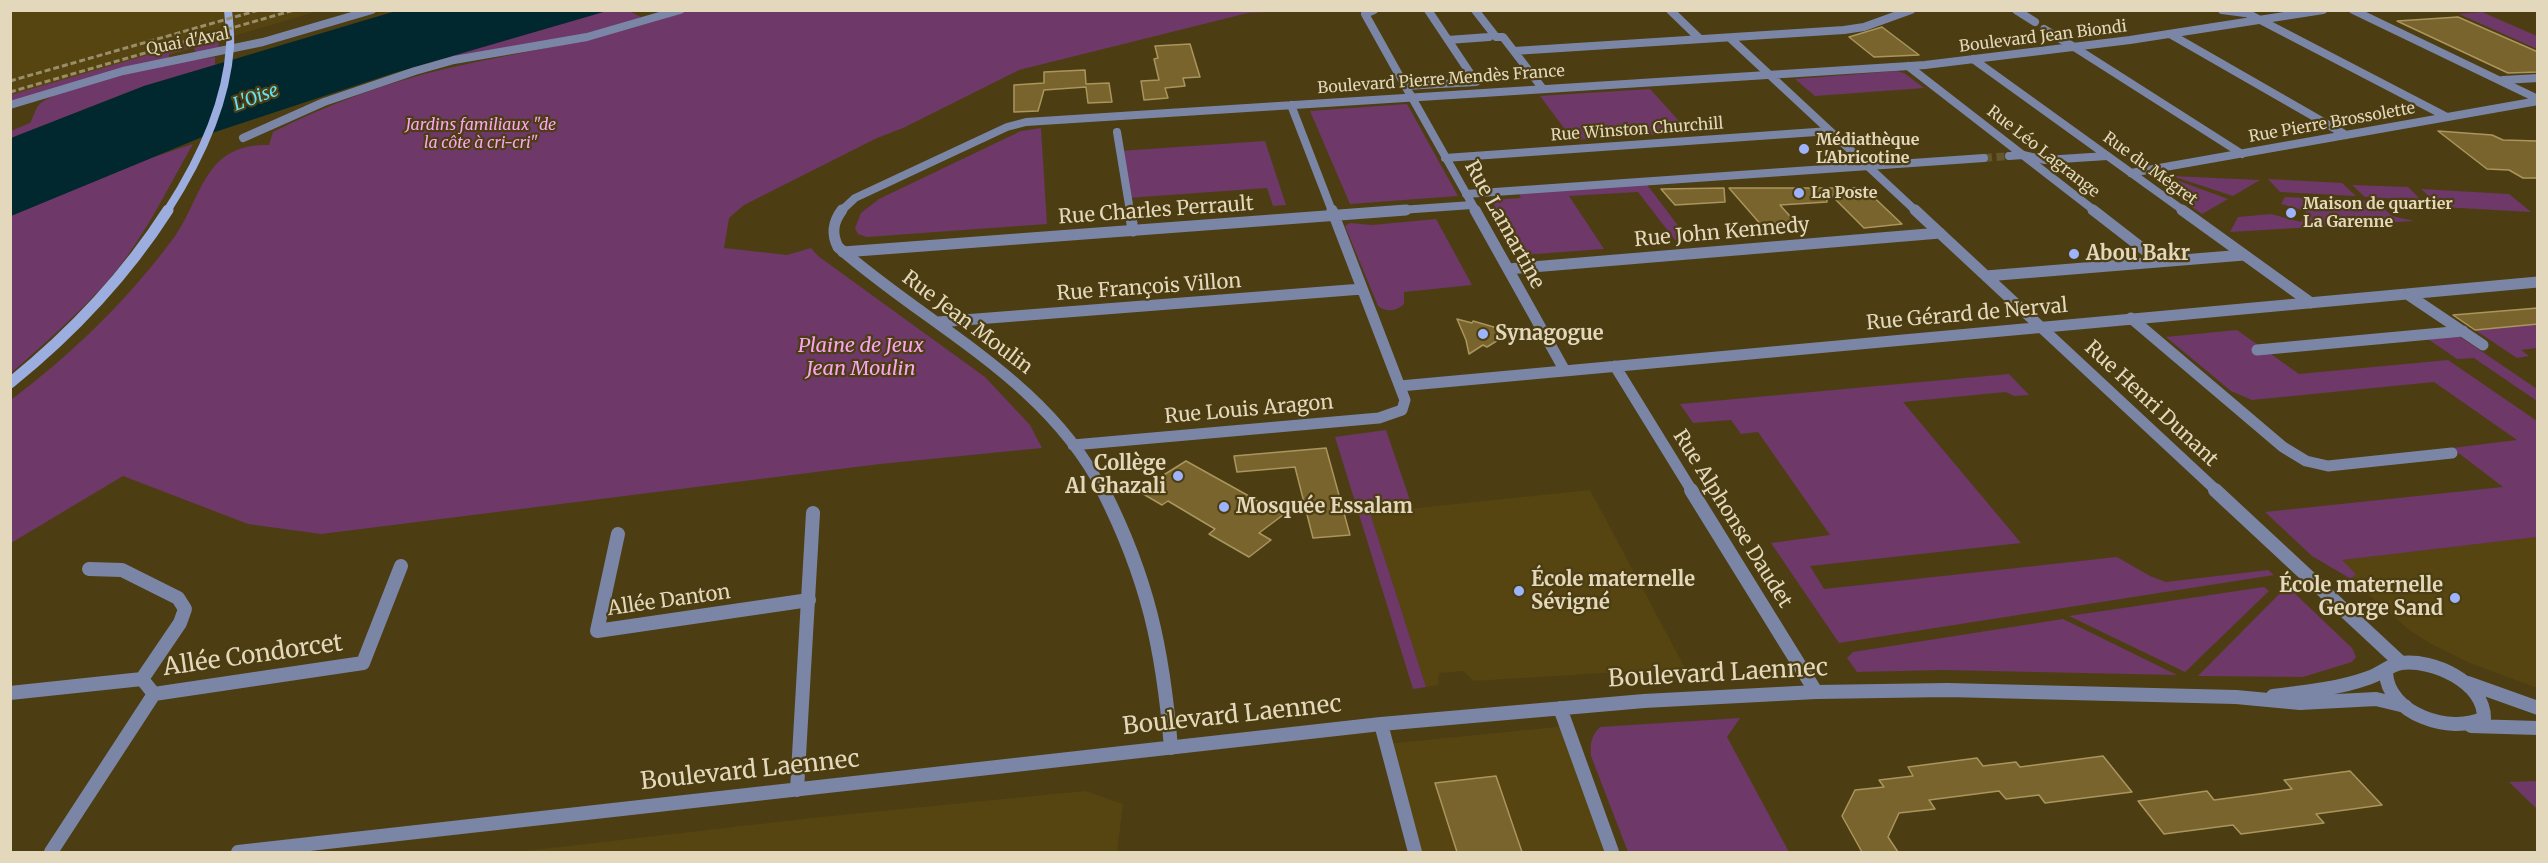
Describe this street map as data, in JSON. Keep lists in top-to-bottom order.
{
  "streets": {
    "street": [
      "Boulevard Jean Biondi",
      "Quai d'Aval",
      "Boulevard Pierre Mendès France",
      "Rue Pierre Brossolette",
      "Rue Winston Churchill",
      "Rue Léo Lagrange",
      "Rue du Mégret",
      "Rue Charles Perrault",
      "Rue Lamartine",
      "Rue John Kennedy",
      "Rue François Villon",
      "Rue Gérard de Nerval",
      "Rue Jean Moulin",
      "Rue Henri Dunant",
      "Rue Louis Aragon",
      "Rue Alphonse Daudet",
      "Allée Danton",
      "Allée Condorcet",
      "Boulevard Laennec"
    ]
  },
  "crossings": [
    ["Boulevard Jean Biondi", "Boulevard Pierre Mendès France"],
    ["Boulevard Jean Biondi", "Rue Léo Lagrange"],
    ["Boulevard Jean Biondi", "Rue du Mégret"],
    ["Boulevard Pierre Mendès France", "Rue Charles Perrault"],
    ["Boulevard Pierre Mendès France", "Rue Lamartine"],
    ["Boulevard Pierre Mendès France", "Rue Jean Moulin"],
    ["Boulevard Pierre Mendès France", "Rue Henri Dunant"],
    ["Rue Pierre Brossolette", "Rue du Mégret"],
    ["Rue Winston Churchill", "Rue Lamartine"],
    ["Rue Winston Churchill", "Rue Henri Dunant"],
    ["Rue du Mégret", "Rue Gérard de Nerval"],
    ["Rue Charles Perrault", "Rue Lamartine"],
    ["Rue Charles Perrault", "Rue Jean Moulin"],
    ["Rue Lamartine", "Rue John Kennedy"],
    ["Rue Lamartine", "Rue Gérard de Nerval"],
    ["Rue John Kennedy", "Rue Henri Dunant"],
    ["Rue François Villon", "Rue Jean Moulin"],
    ["Rue Gérard de Nerval", "Rue Henri Dunant"],
    ["Rue Gérard de Nerval", "Rue Louis Aragon"],
    ["Rue Gérard de Nerval", "Rue Alphonse Daudet"],
    ["Rue Jean Moulin", "Rue Louis Aragon"],
    ["Rue Jean Moulin", "Boulevard Laennec"],
    ["Rue Henri Dunant", "Boulevard Laennec"],
    ["Rue Alphonse Daudet", "Boulevard Laennec"]
  ],
  "water": ["L'Oise"],
  "parks": ["Jardins familiaux \"de la côte à cri-cri\"", "Plaine de Jeux Jean Moulin"],
  "places": [
    "Médiathèque L'Abricotine",
    "La Poste",
    "Maison de quartier La Garenne",
    "Abou Bakr",
    "Synagogue",
    "Collège Al Ghazali",
    "Mosquée Essalam",
    "École maternelle Sévigné",
    "École maternelle George Sand"
  ]
}
